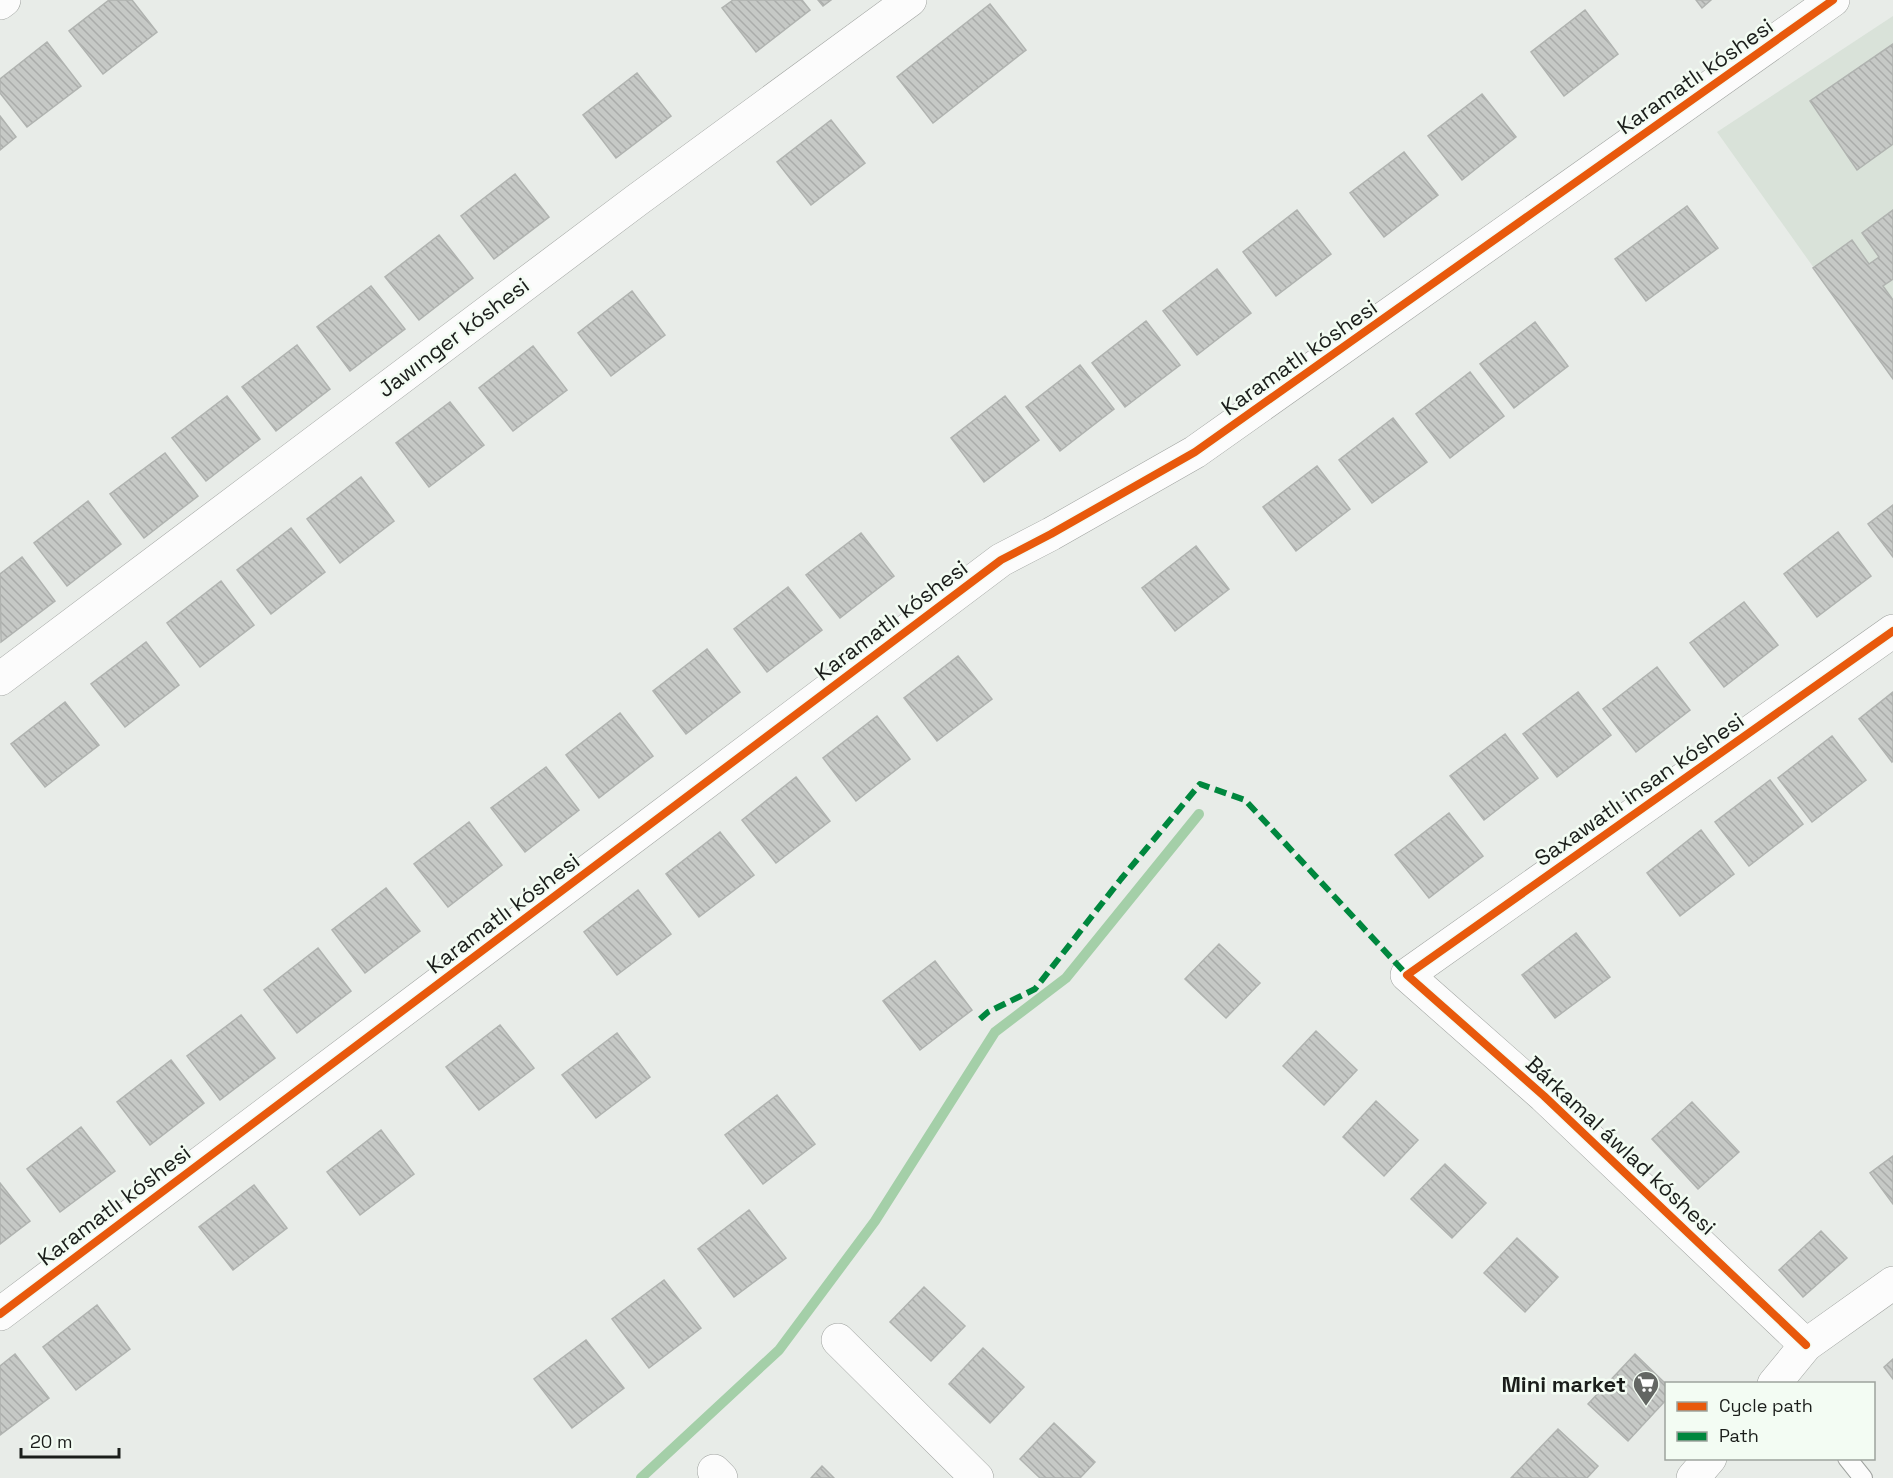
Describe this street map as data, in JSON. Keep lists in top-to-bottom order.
{
  "streets": {
    "street": [
      "Karamatlı kóshesi",
      "Jawınger kóshesi",
      "Saxawatlı insan kóshesi",
      "Bárkamal áwlad kóshesi"
    ]
  },
  "crossings": [
    ["Saxawatlı insan kóshesi", "Bárkamal áwlad kóshesi"]
  ],
  "places": {
    "supermarket": ["Mini market"]
  },
  "legend": ["Cycle path", "Path"],
  "scale_bar": "20 m"
}
